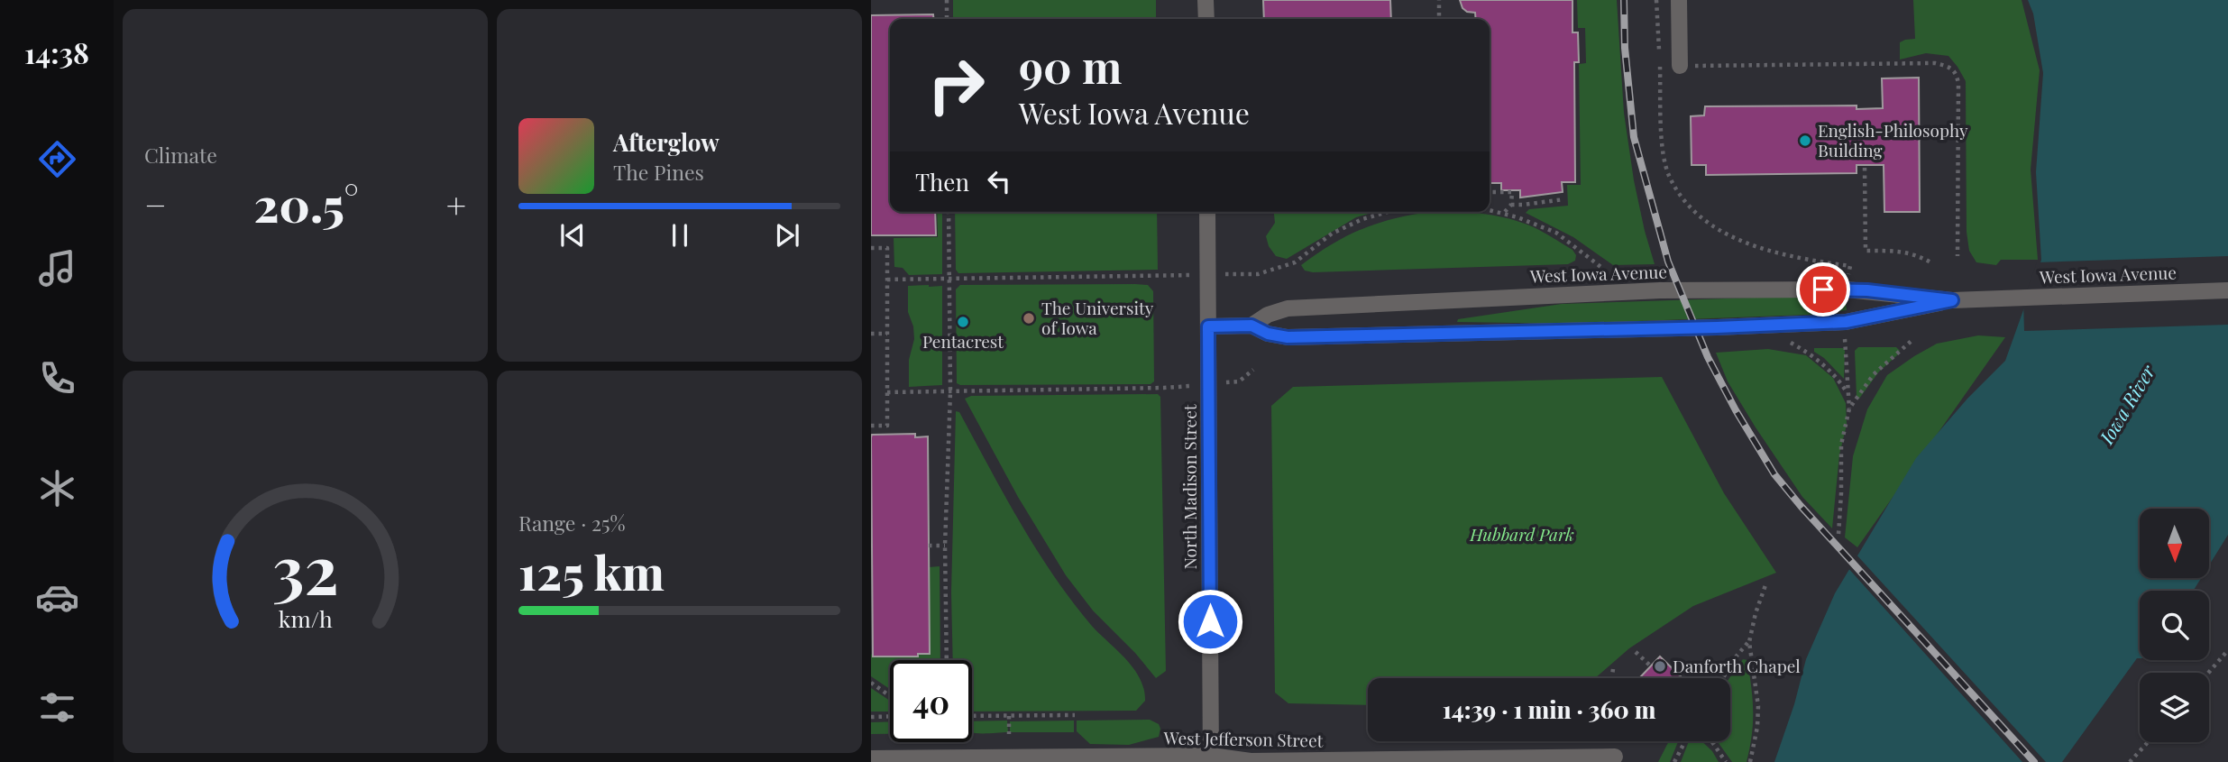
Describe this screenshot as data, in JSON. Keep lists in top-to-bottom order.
{
  "streets": {
    "street": ["West Iowa Avenue", "North Madison Street", "West Jefferson Street"]
  },
  "crossings": [
    ["West Iowa Avenue", "North Madison Street"],
    ["North Madison Street", "West Jefferson Street"]
  ],
  "water": ["Iowa River"],
  "parks": ["Hubbard Park"],
  "places": [
    "English-Philosophy Building",
    "The University of Iowa",
    "Pentacrest",
    "Danforth Chapel"
  ],
  "north": "bottom",
  "page": {
    "tabs": "14:38",
    "tile": [
      "Climate",
      ["Range · 25%", "125 km"]
    ],
    "turn": ["90 m", "West Iowa Avenue"],
    "song": ["Afterglow", "The Pines"],
    "then": "Then",
    "heat": ["−", "20.5°", "+"],
    "limit": "40",
    "trip": "14:39 · 1 min · 360 m",
    "gauge": ["32", "km/h"]
  }
}
